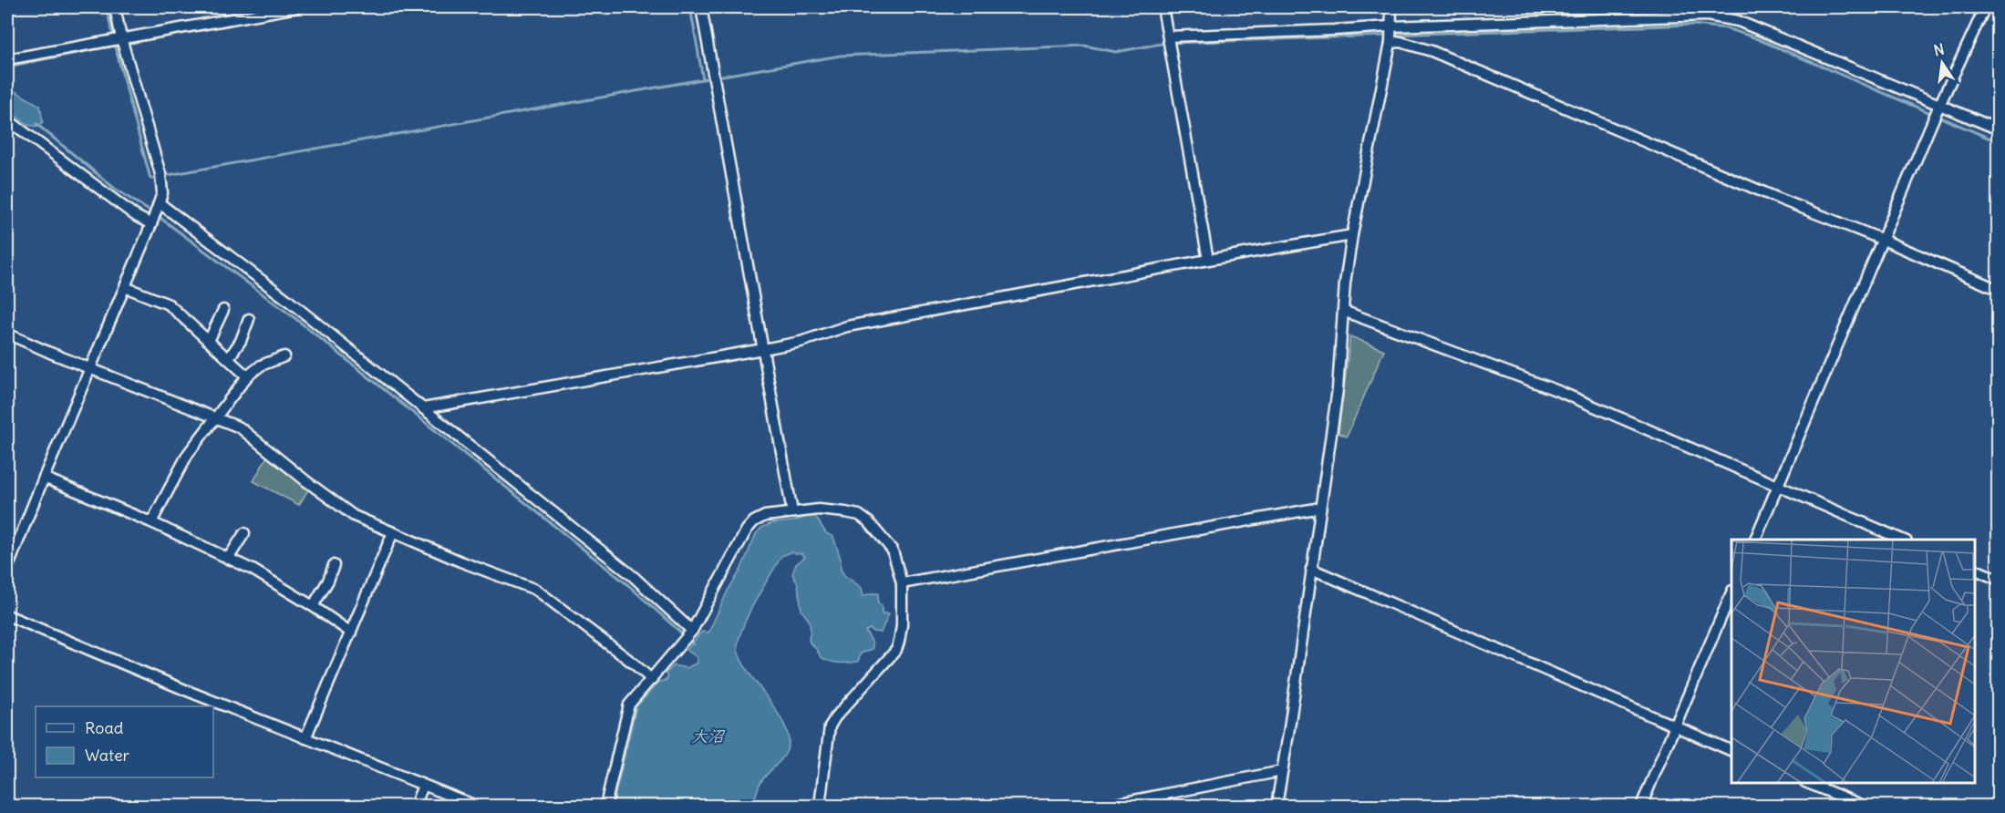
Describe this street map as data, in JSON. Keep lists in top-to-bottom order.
{
  "water": ["大沼"],
  "legend": ["Road", "Water"],
  "north": "top"
}
